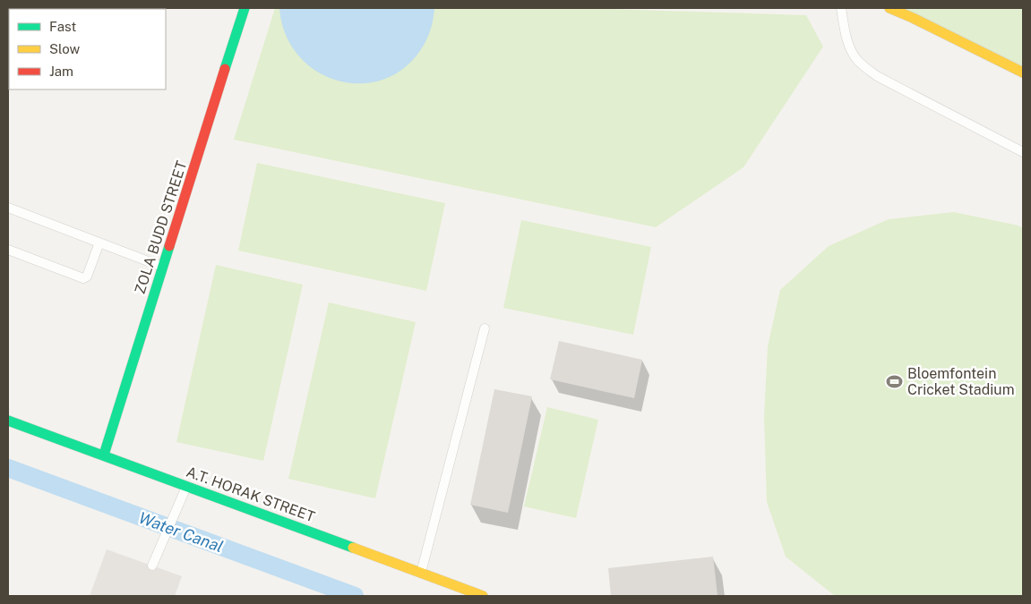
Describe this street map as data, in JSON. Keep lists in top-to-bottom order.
{
  "streets": {
    "street": ["ZOLA BUDD STREET", "A.T. HORAK STREET"]
  },
  "crossings": [
    ["ZOLA BUDD STREET", "A.T. HORAK STREET"]
  ],
  "water": ["Water Canal"],
  "places": {
    "sports": ["Bloemfontein Cricket Stadium"]
  },
  "legend": ["Fast", "Slow", "Jam"]
}
